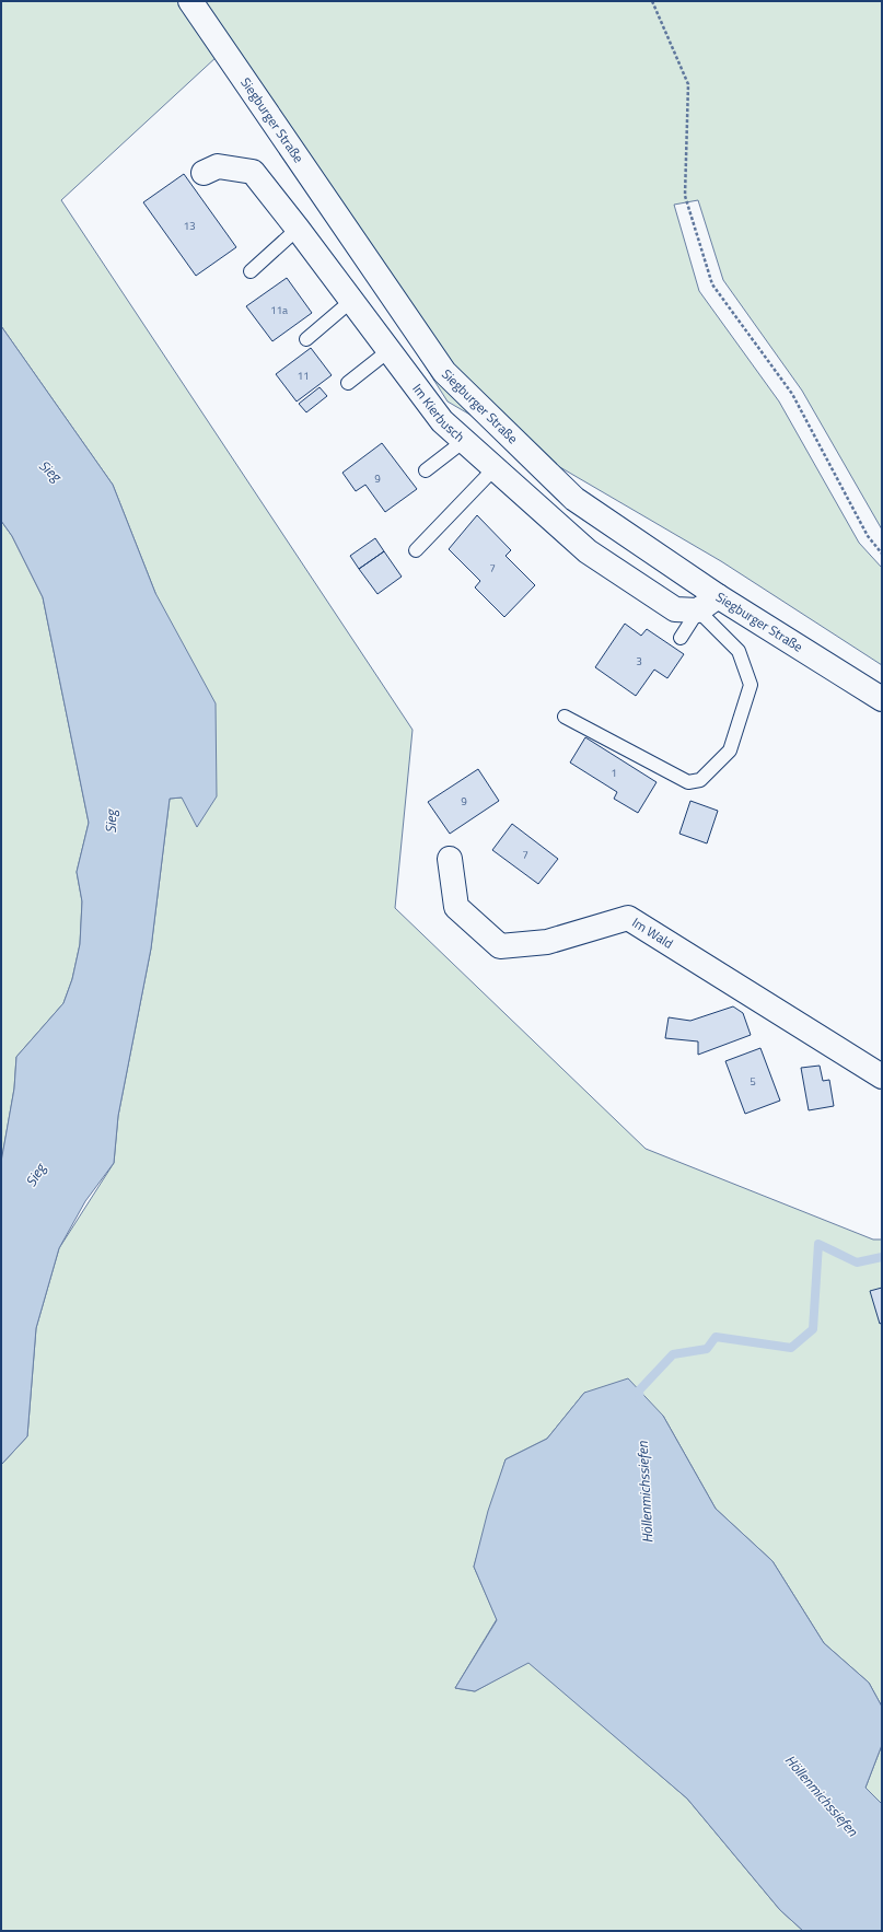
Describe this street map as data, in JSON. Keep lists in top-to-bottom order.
{
  "streets": {
    "street": ["Siegburger Straße", "Im Kierbusch", "Im Wald"]
  },
  "water": ["Sieg", "Höllenmichssiefen"],
  "house_numbers": [
    "13",
    "11a",
    "11",
    "9",
    "7",
    "3",
    "1",
    "9",
    "7",
    "5"
  ]
}
